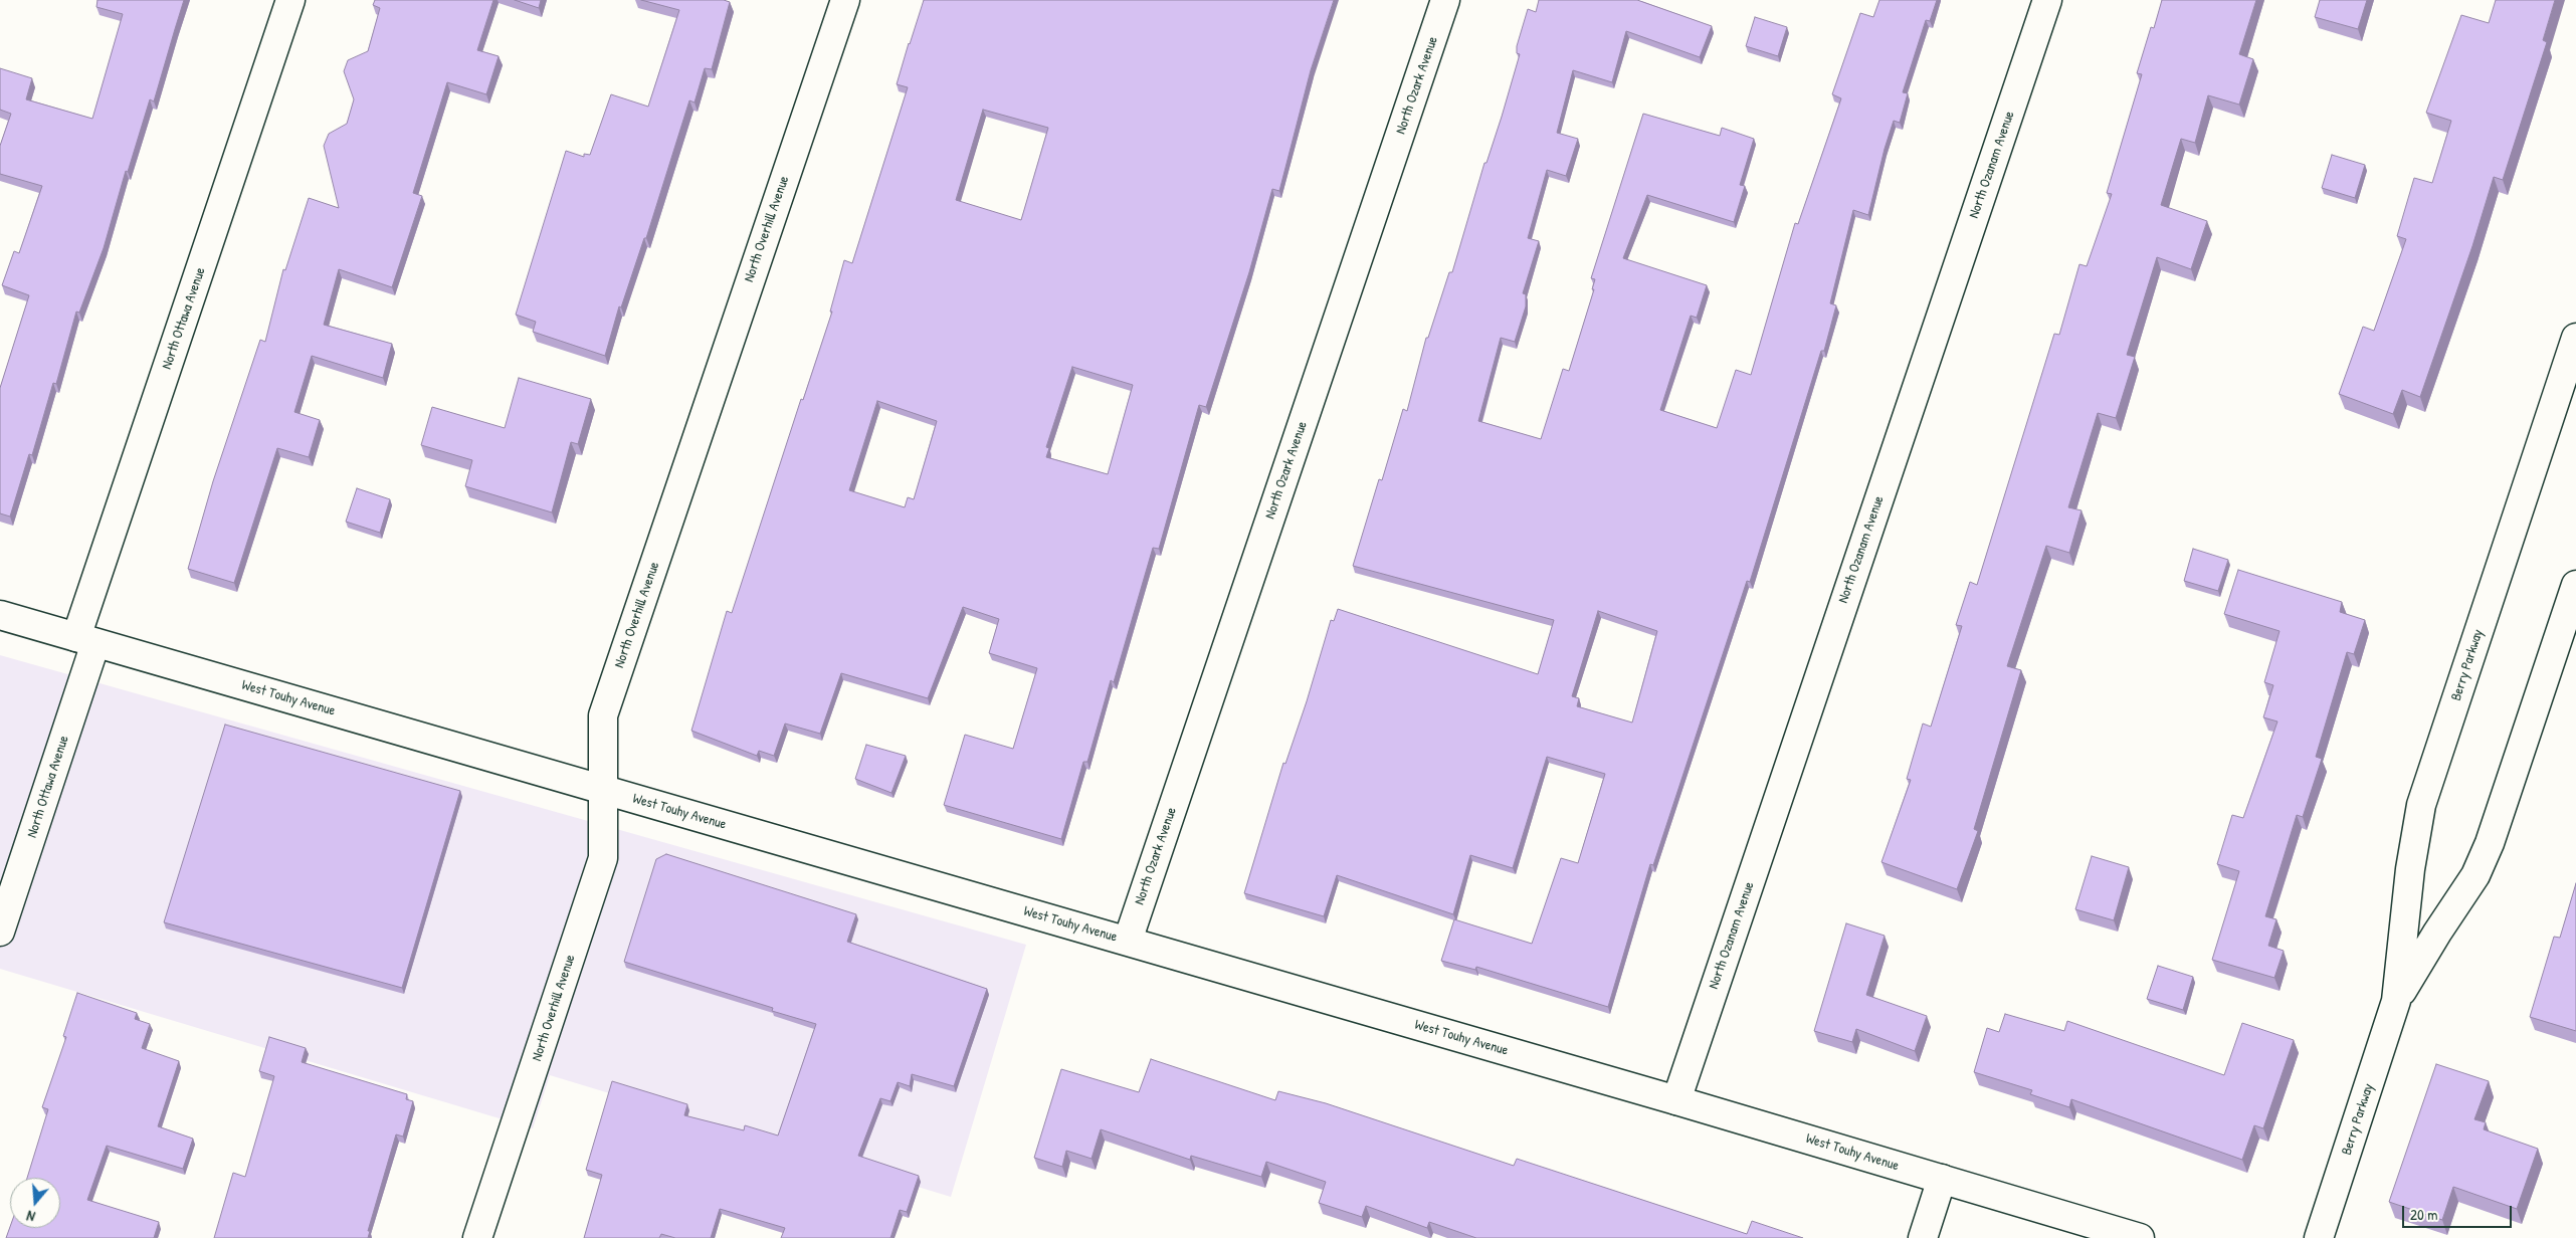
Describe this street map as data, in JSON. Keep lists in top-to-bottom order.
{
  "streets": {
    "street": [
      "North Ozark Avenue",
      "North Ozanam Avenue",
      "North Overhill Avenue",
      "North Ottawa Avenue",
      "Berry Parkway",
      "West Touhy Avenue"
    ]
  },
  "crossings": [
    ["North Ozark Avenue", "West Touhy Avenue"],
    ["North Ozanam Avenue", "West Touhy Avenue"],
    ["North Overhill Avenue", "West Touhy Avenue"],
    ["North Ottawa Avenue", "West Touhy Avenue"]
  ],
  "scale_bar": "20 m",
  "north": "bottom"
}
